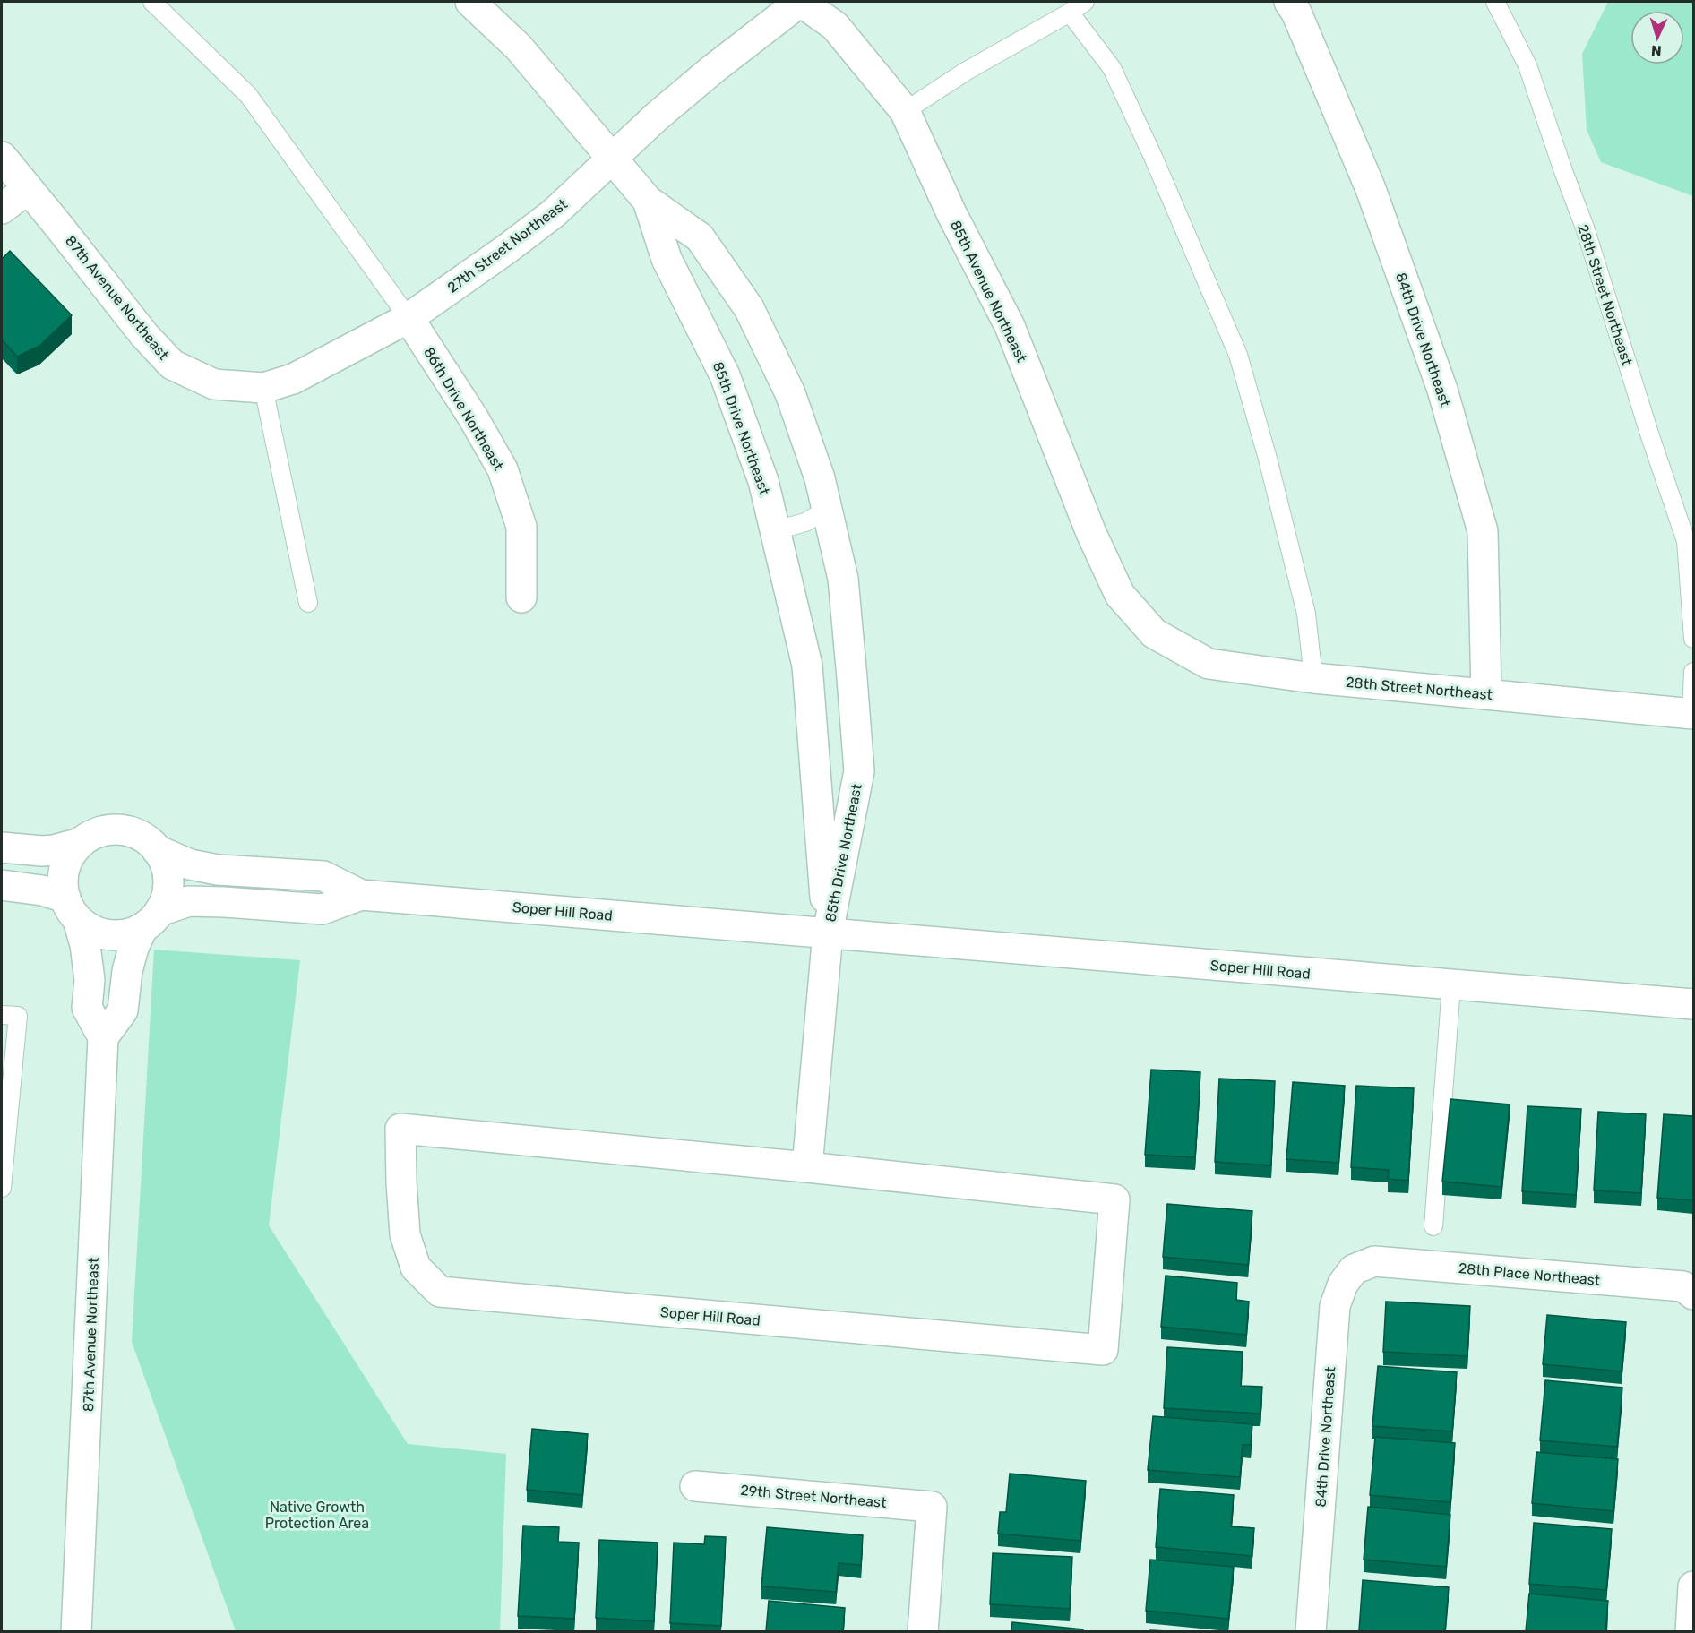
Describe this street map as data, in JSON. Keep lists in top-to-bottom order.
{
  "streets": {
    "street": [
      "27th Street Northeast",
      "85th Avenue Northeast",
      "28th Street Northeast",
      "87th Avenue Northeast",
      "84th Drive Northeast",
      "86th Drive Northeast",
      "85th Drive Northeast",
      "Soper Hill Road",
      "28th Place Northeast",
      "29th Street Northeast"
    ]
  },
  "crossings": [
    ["27th Street Northeast", "85th Avenue Northeast"],
    ["27th Street Northeast", "87th Avenue Northeast"],
    ["27th Street Northeast", "86th Drive Northeast"],
    ["27th Street Northeast", "85th Drive Northeast"],
    ["85th Avenue Northeast", "28th Street Northeast"],
    ["28th Street Northeast", "84th Drive Northeast"],
    ["84th Drive Northeast", "28th Place Northeast"],
    ["85th Drive Northeast", "Soper Hill Road"]
  ],
  "parks": ["Native Growth Protection Area"],
  "north": "bottom"
}
